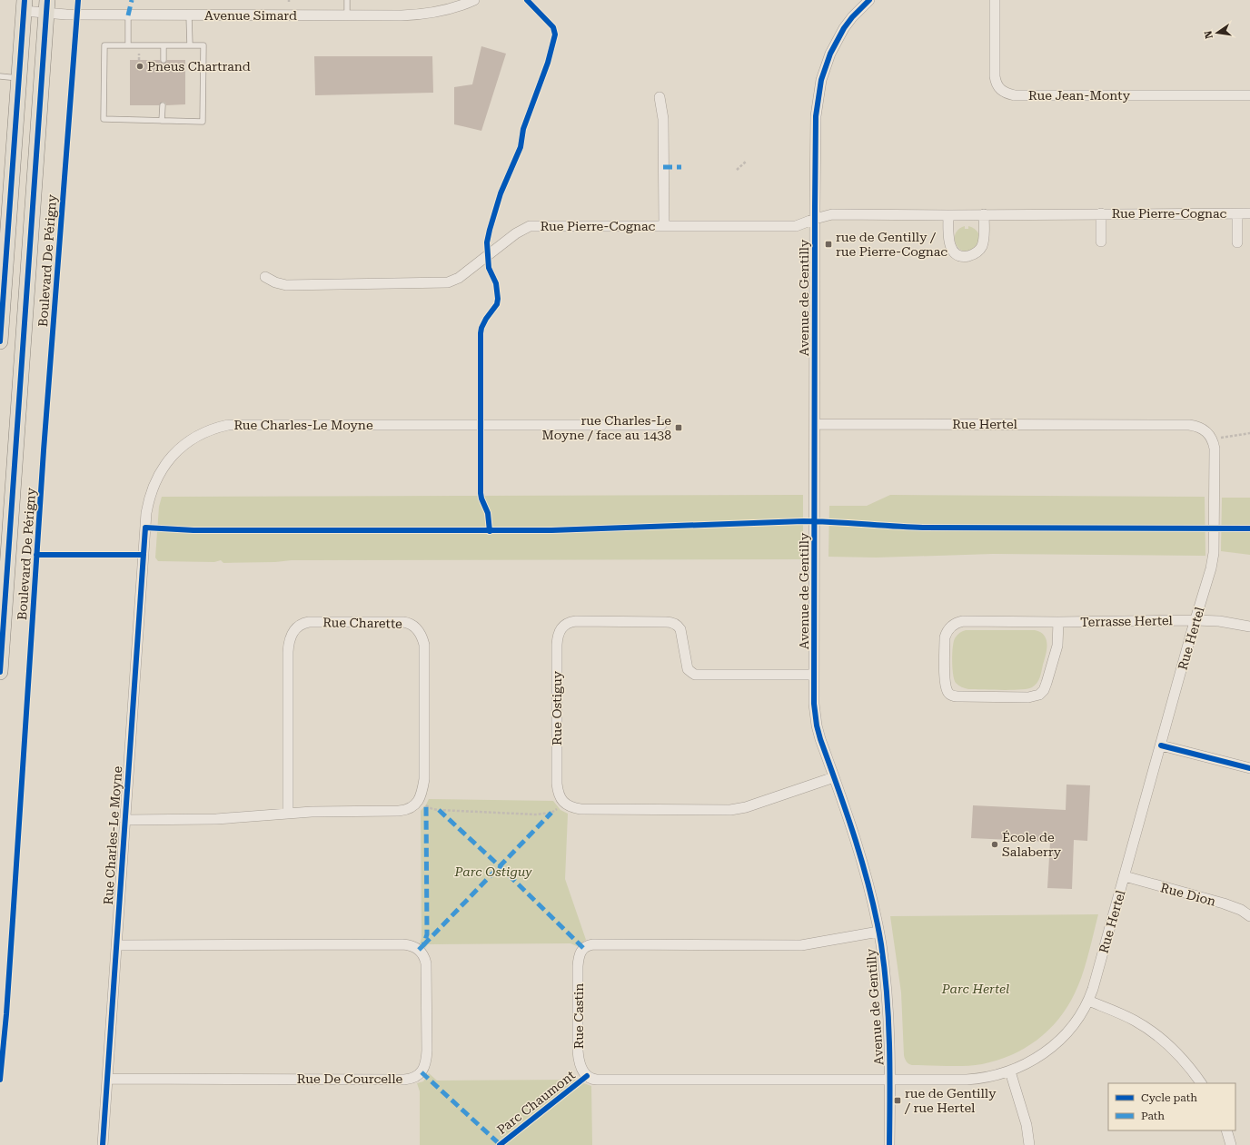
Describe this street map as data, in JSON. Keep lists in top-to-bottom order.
{
  "streets": {
    "main road": ["Boulevard De Périgny"],
    "street": [
      "Avenue Simard",
      "Rue Jean-Monty",
      "Rue Pierre-Cognac",
      "Avenue de Gentilly",
      "Rue Hertel",
      "Rue Charles-Le Moyne",
      "Terrasse Hertel",
      "Rue Charette",
      "Rue Ostiguy",
      "Rue Dion",
      "Rue Castin",
      "Rue De Courcelle"
    ],
    "cycle path": ["Parc Chaumont"]
  },
  "crossings": [
    ["Avenue Simard", "Boulevard De Périgny"],
    ["Rue Pierre-Cognac", "Avenue de Gentilly"],
    ["Avenue de Gentilly", "Rue Hertel"],
    ["Avenue de Gentilly", "Rue Ostiguy"],
    ["Avenue de Gentilly", "Rue Castin"],
    ["Rue Hertel", "Terrasse Hertel"],
    ["Rue Hertel", "Rue Dion"],
    ["Rue Hertel", "Rue Castin"],
    ["Rue Charles-Le Moyne", "Rue Charette"],
    ["Rue Charles-Le Moyne", "Rue De Courcelle"]
  ],
  "parks": ["Parc Ostiguy", "Parc Hertel"],
  "places": {
    "other": ["Pneus Chartrand", "École de Salaberry"],
    "transit": ["rue de Gentilly / rue Pierre-Cognac", "rue Charles-Le Moyne / face au 1438", "rue de Gentilly / rue Hertel"]
  },
  "legend": ["Cycle path", "Path"],
  "north": "left"
}
